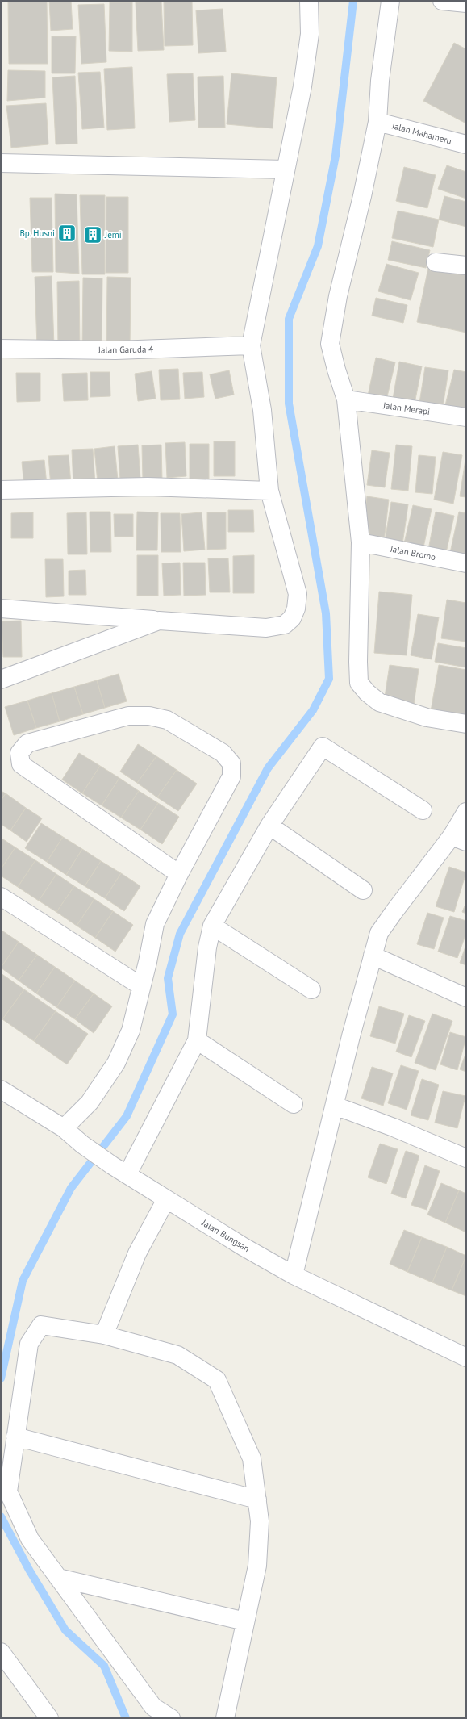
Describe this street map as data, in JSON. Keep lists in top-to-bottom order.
{
  "streets": {
    "street": [
      "Jalan Mahameru",
      "Jalan Garuda 4",
      "Jalan Merapi",
      "Jalan Bromo",
      "Jalan Bungsan"
    ]
  },
  "places": {
    "building": ["Bp. Husni", "Jemi"]
  }
}
